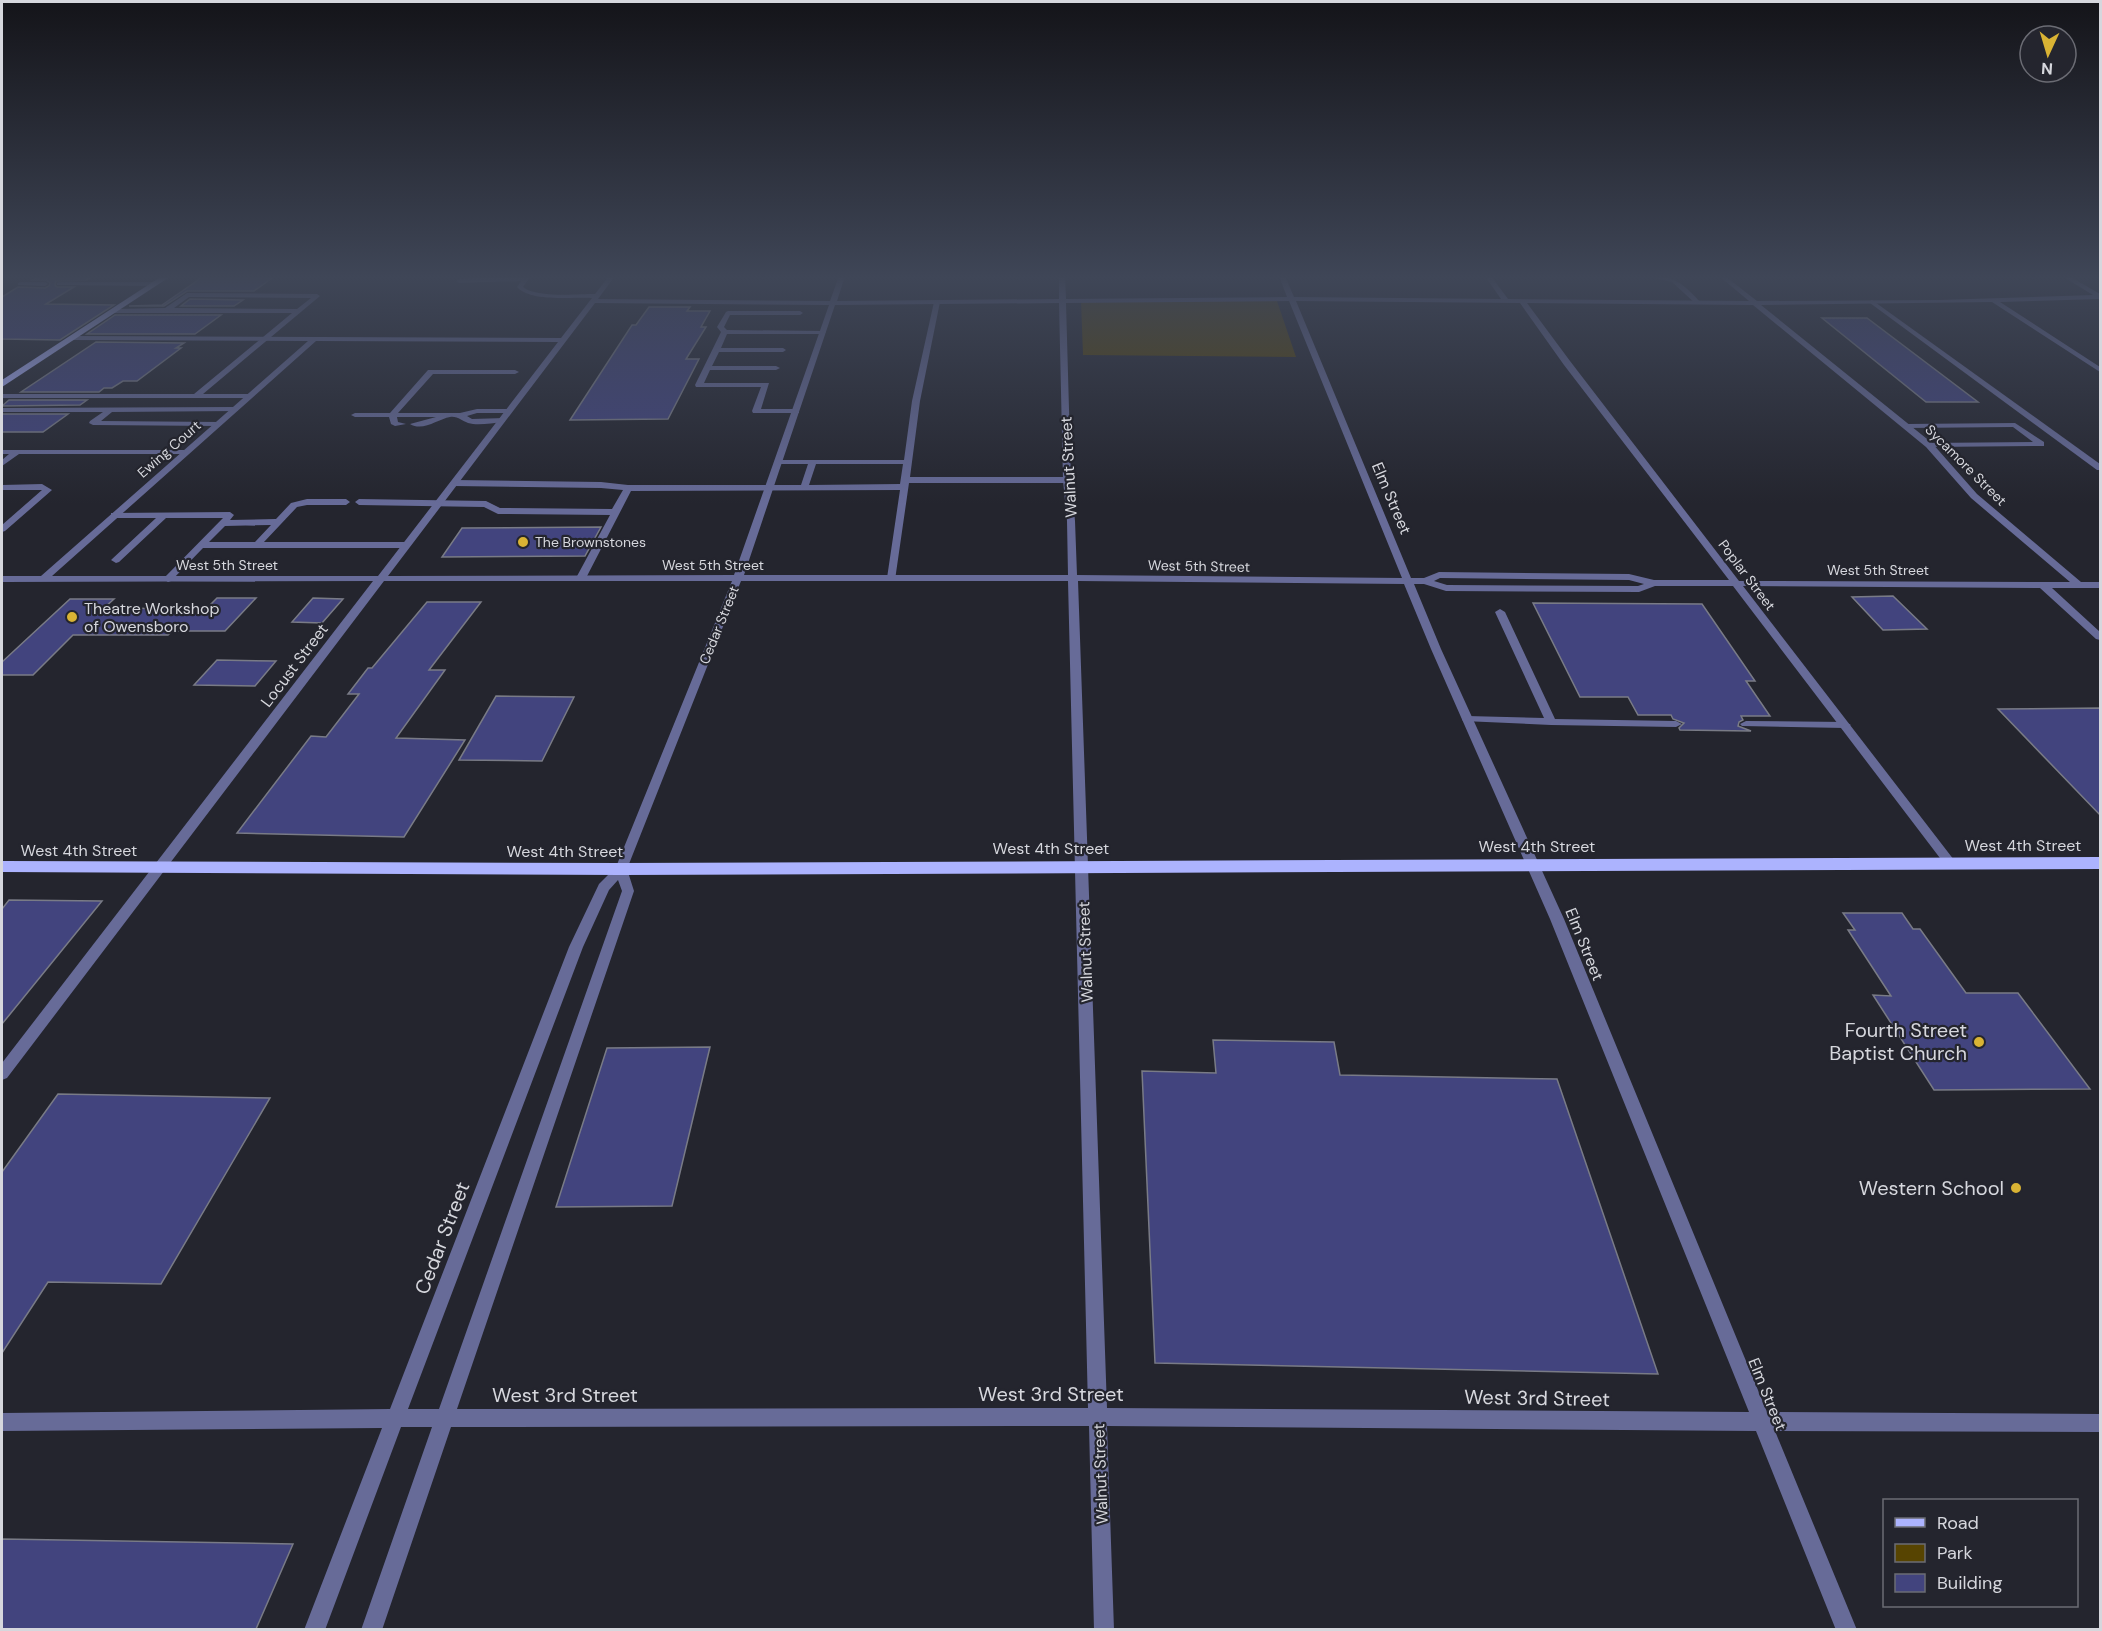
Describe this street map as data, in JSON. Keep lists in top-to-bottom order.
{
  "streets": {
    "main road": ["West 4th Street"],
    "street": [
      "Ewing Court",
      "Sycamore Street",
      "Walnut Street",
      "Elm Street",
      "West 5th Street",
      "Poplar Street",
      "Cedar Street",
      "Locust Street",
      "West 3rd Street"
    ]
  },
  "crossings": [
    ["Ewing Court", "West 5th Street"],
    ["Sycamore Street", "West 5th Street"],
    ["Walnut Street", "West 5th Street"],
    ["Walnut Street", "West 4th Street"],
    ["Walnut Street", "West 3rd Street"],
    ["Elm Street", "West 5th Street"],
    ["Elm Street", "West 4th Street"],
    ["Elm Street", "West 3rd Street"],
    ["West 5th Street", "Poplar Street"],
    ["West 5th Street", "Cedar Street"],
    ["West 5th Street", "Locust Street"],
    ["Poplar Street", "West 4th Street"],
    ["Cedar Street", "West 4th Street"],
    ["Cedar Street", "West 3rd Street"],
    ["Locust Street", "West 4th Street"]
  ],
  "places": [
    "The Brownstones",
    "Theatre Workshop of Owensboro",
    "Fourth Street Baptist Church",
    "Western School"
  ],
  "legend": ["Road", "Park", "Building"],
  "north": "bottom"
}
